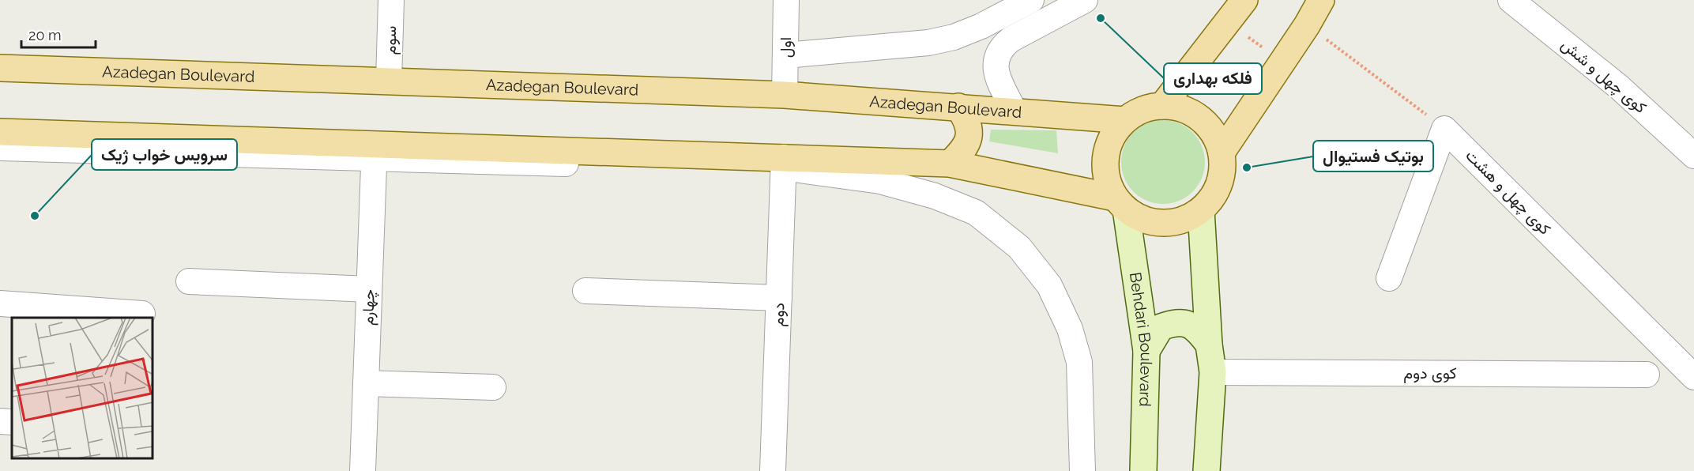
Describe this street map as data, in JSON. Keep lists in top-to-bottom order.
{
  "streets": {
    "main road": ["Azadegan Boulevard", "Behdari Boulevard"],
    "street": [
      "سوم",
      "اول",
      "کوی چهل و شش",
      "کوی چهل و هشت",
      "چهارم",
      "دوم",
      "کوی دوم"
    ]
  },
  "crossings": [
    ["سوم", "Azadegan Boulevard"],
    ["اول", "Azadegan Boulevard"],
    ["Azadegan Boulevard", "Behdari Boulevard"]
  ],
  "places": ["فلکه بهداری", "بوتیک فستیوال", "سرویس خواب ژیک"],
  "scale_bar": "20 m"
}
